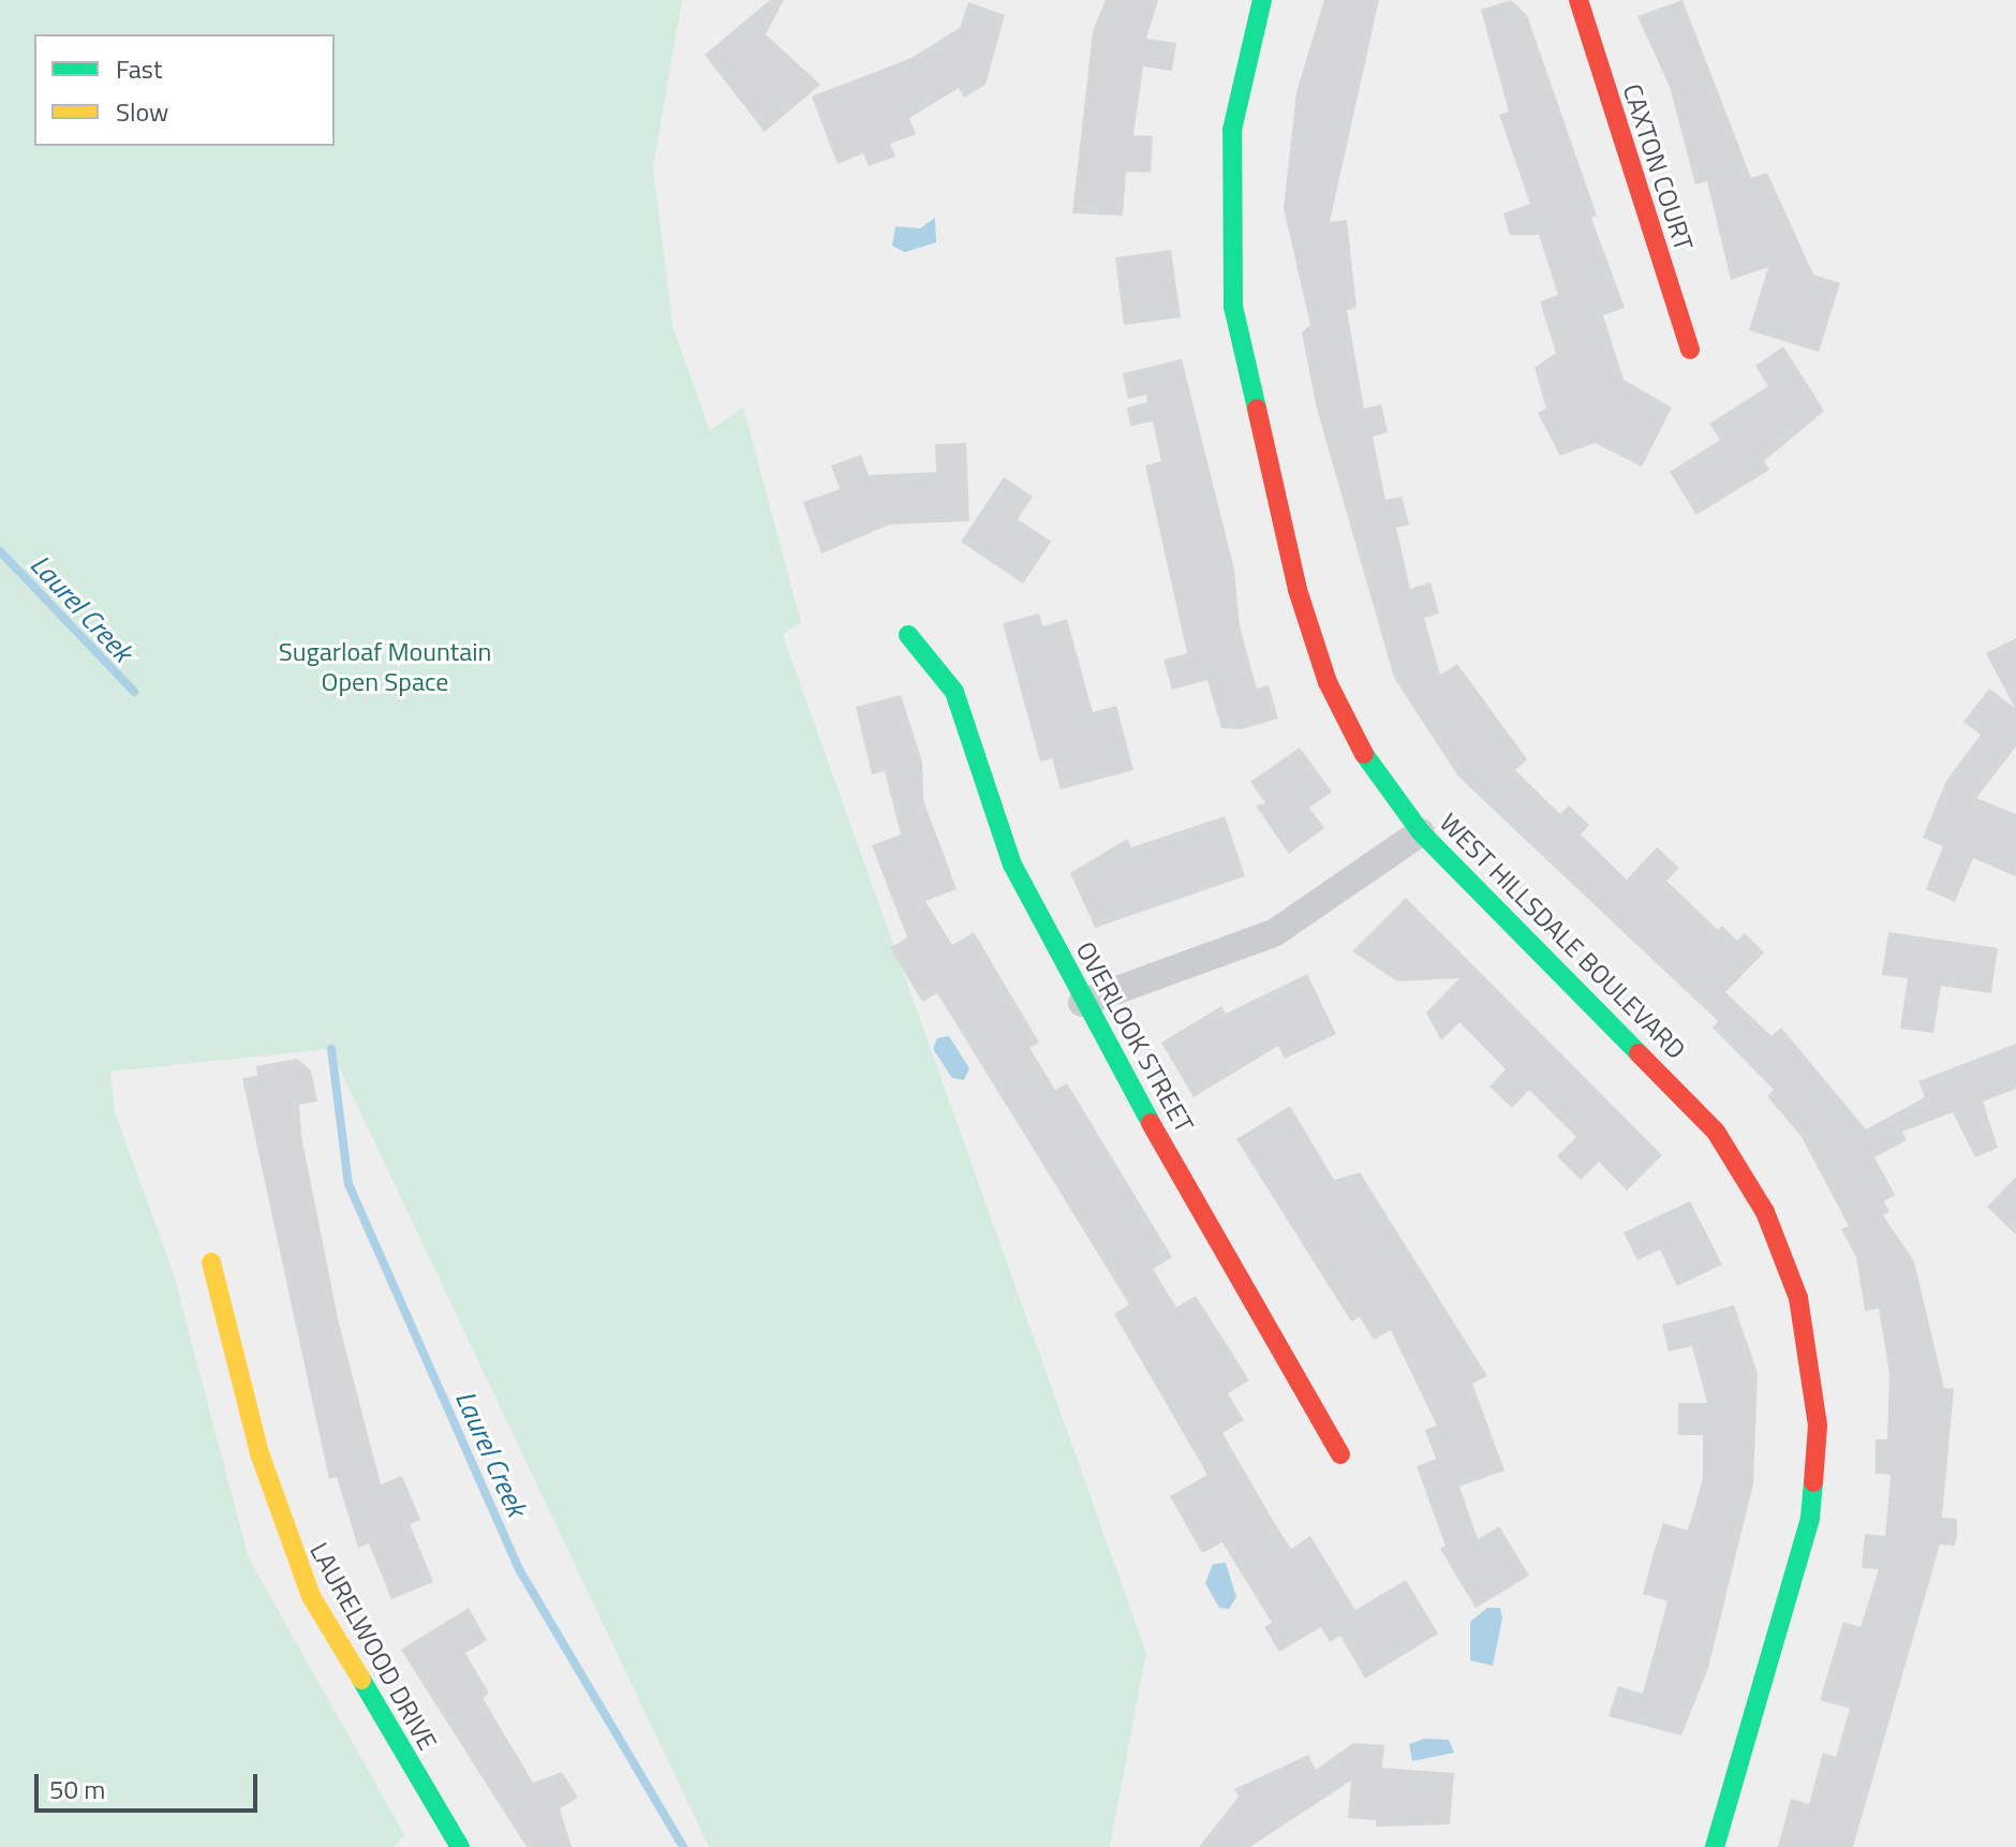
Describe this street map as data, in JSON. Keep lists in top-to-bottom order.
{
  "streets": {
    "main road": [
      "CAXTON COURT",
      "WEST HILLSDALE BOULEVARD",
      "OVERLOOK STREET",
      "LAURELWOOD DRIVE"
    ]
  },
  "water": ["Laurel Creek"],
  "parks": ["Sugarloaf Mountain Open Space"],
  "legend": ["Fast", "Slow"],
  "scale_bar": "50 m"
}
